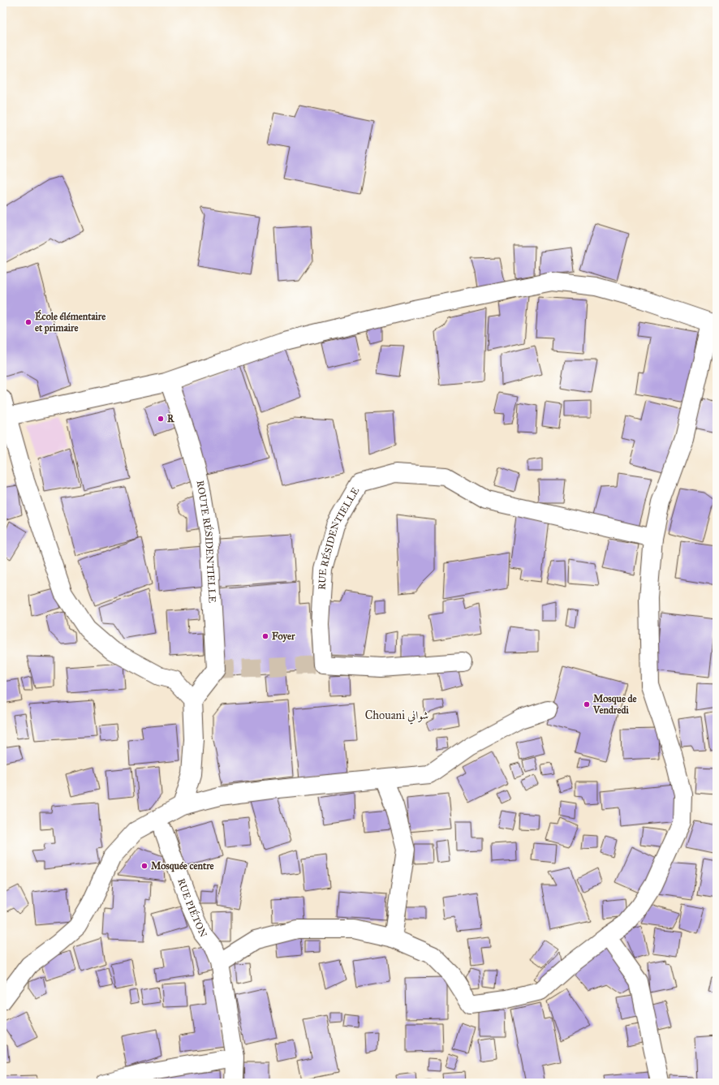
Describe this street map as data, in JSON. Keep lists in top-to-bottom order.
{
  "streets": {
    "street": ["RUE RÉSIDENTIELLE", "ROUTE RÉSIDENTIELLE", "RUE PIÉTON"]
  },
  "districts": ["Chouani شواني"],
  "places": [
    "École élémentaire et primaire",
    "R",
    "Foyer",
    "Mosque de Vendredi",
    "Mosquée centre"
  ]
}
